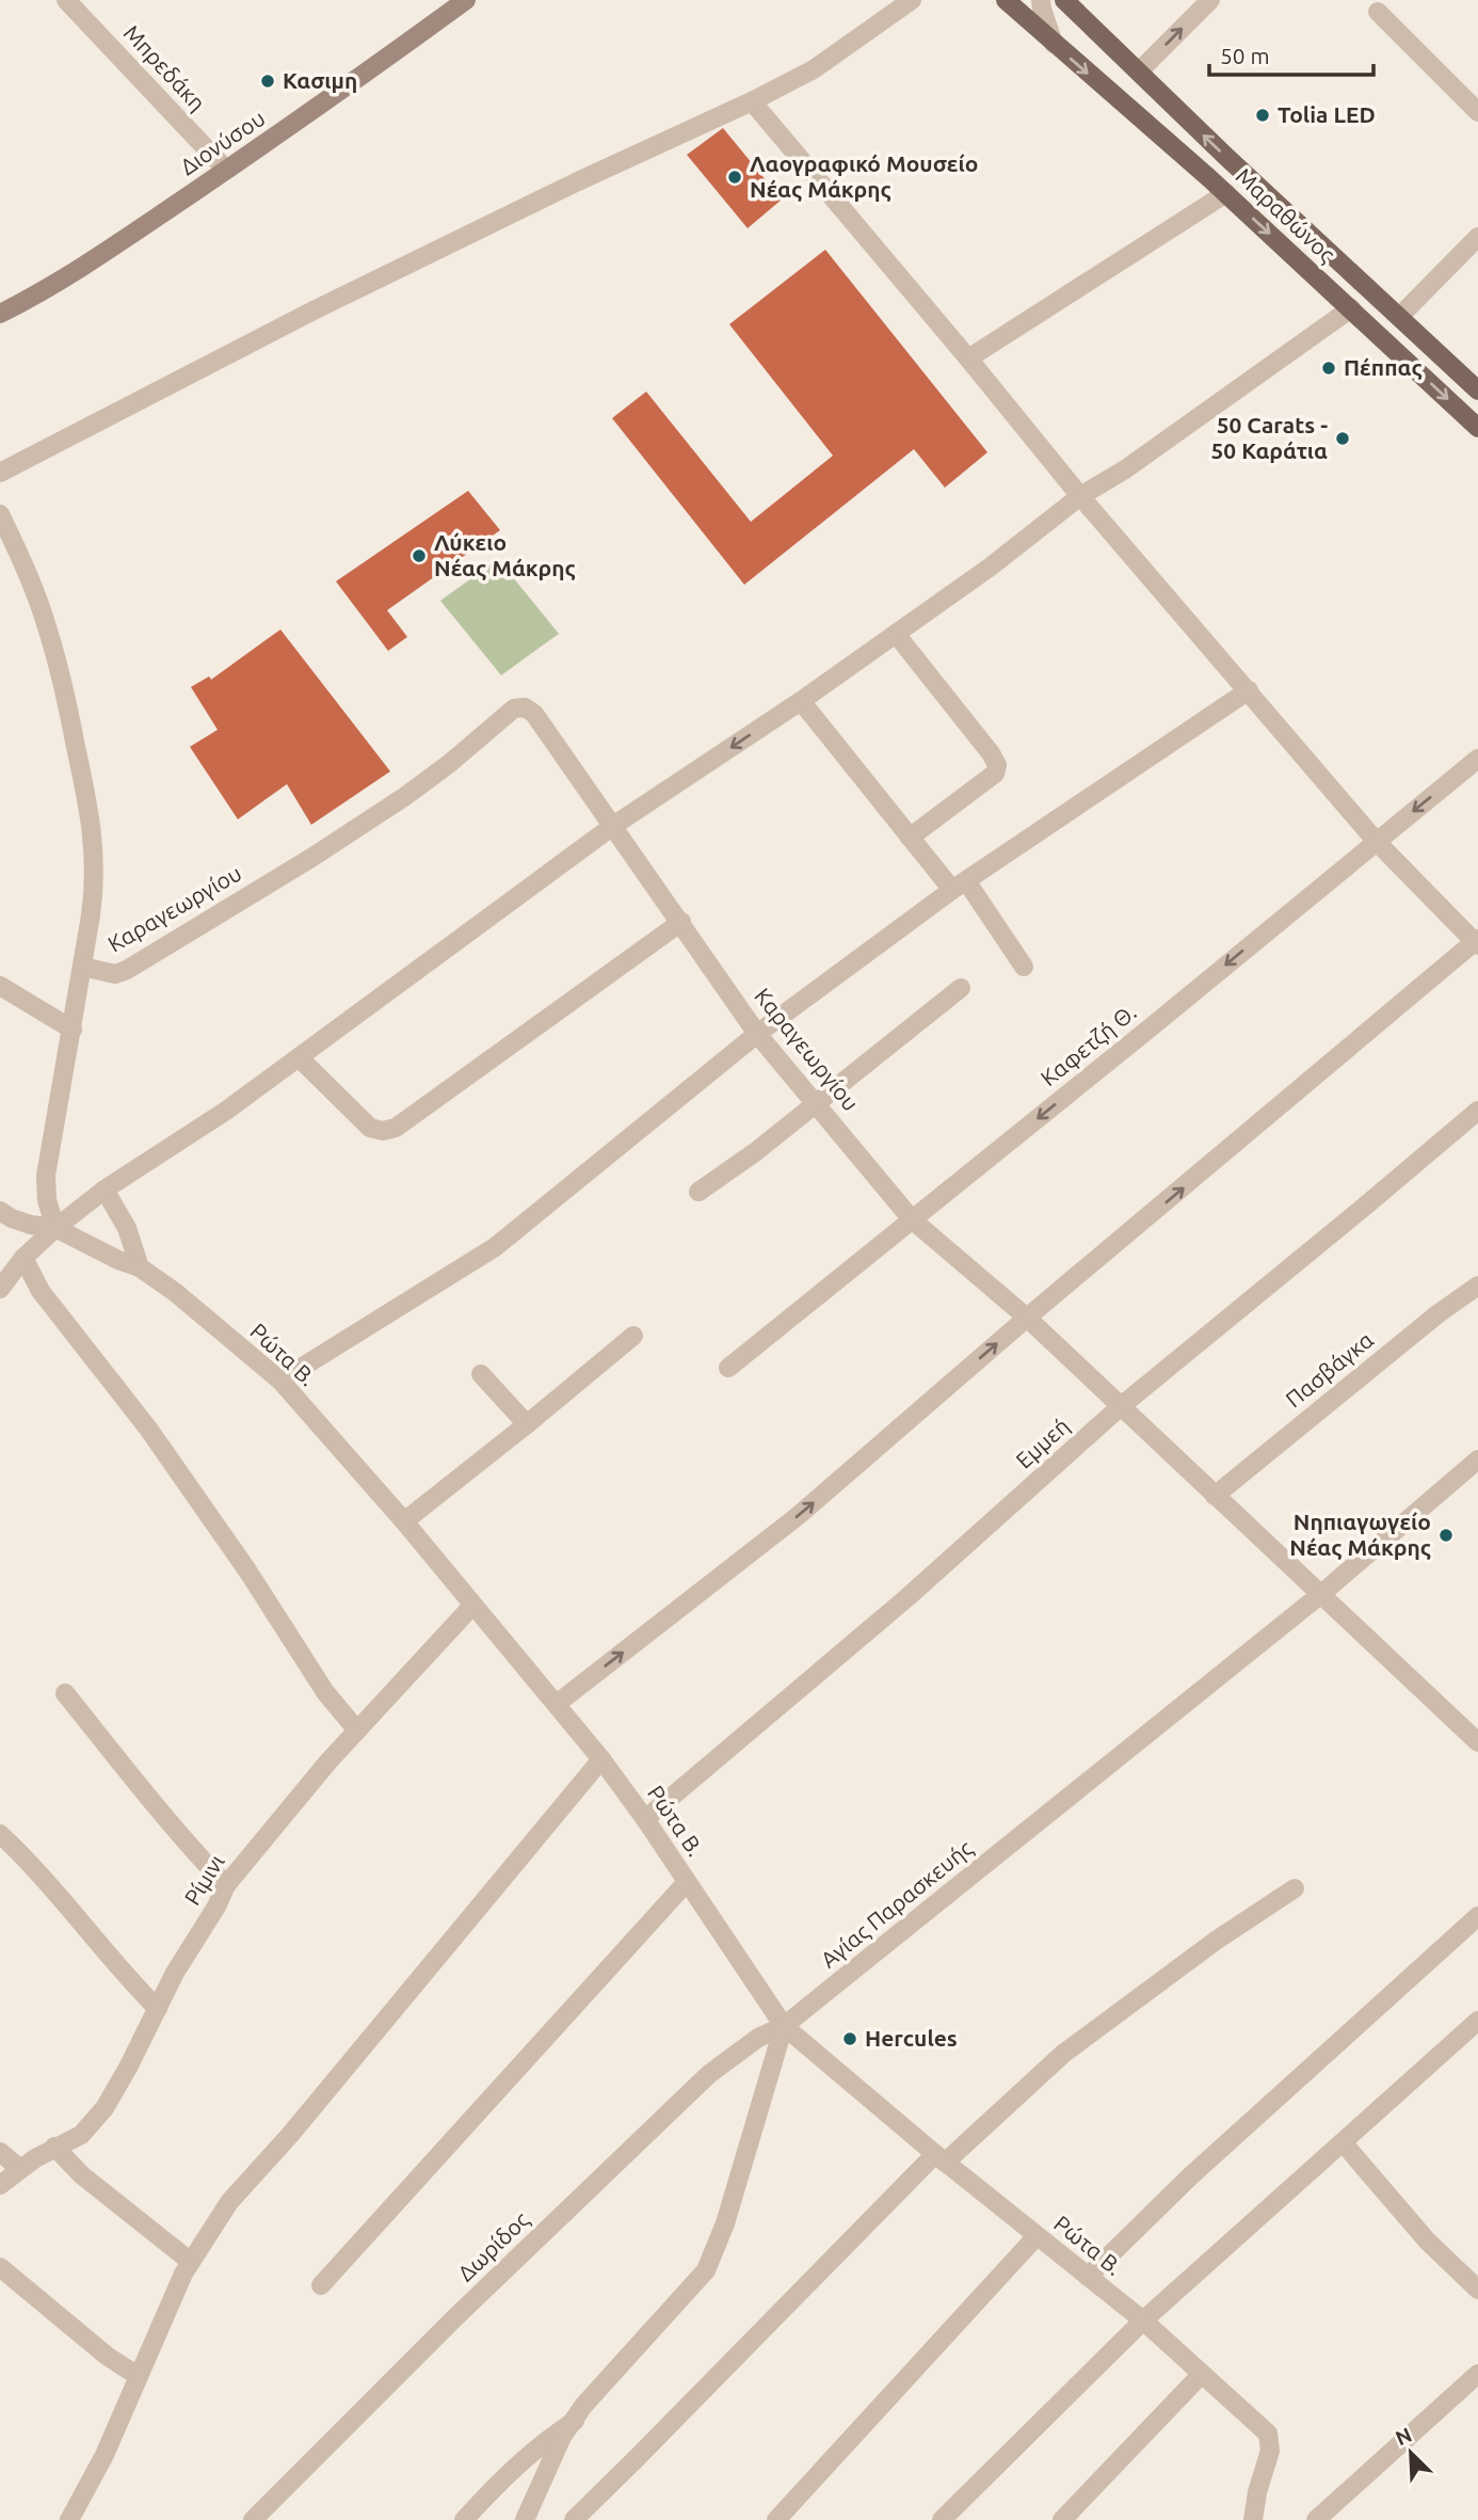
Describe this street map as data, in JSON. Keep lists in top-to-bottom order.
{
  "streets": {
    "main road": ["Διονύσου", "Μαραθώνος"],
    "street": [
      "Μπρεδάκη",
      "Καραγεωργίου",
      "Καφετζή Θ.",
      "Ρώτα Β.",
      "Πασβάγκα",
      "Εμμεή",
      "Ρίμινι",
      "Αγίας Παρασκευής",
      "Δωρίδος"
    ]
  },
  "crossings": [
    ["Μπρεδάκη", "Διονύσου"],
    ["Καραγεωργίου", "Καφετζή Θ."],
    ["Καραγεωργίου", "Πασβάγκα"],
    ["Καραγεωργίου", "Εμμεή"],
    ["Καραγεωργίου", "Αγίας Παρασκευής"],
    ["Ρώτα Β.", "Εμμεή"],
    ["Ρώτα Β.", "Ρίμινι"],
    ["Ρώτα Β.", "Αγίας Παρασκευής"],
    ["Ρώτα Β.", "Δωρίδος"],
    ["Αγίας Παρασκευής", "Δωρίδος"]
  ],
  "places": [
    "Κασιμη",
    "Tolia LED",
    "Λαογραφικό Μουσείο Νέας Μάκρης",
    "Πέππας",
    "50 Carats - 50 Καράτια",
    "Λύκειο Νέας Μάκρης",
    "Νηπιαγωγείο Νέας Μάκρης",
    "Hercules"
  ],
  "scale_bar": "50 m",
  "north": "top left"
}
